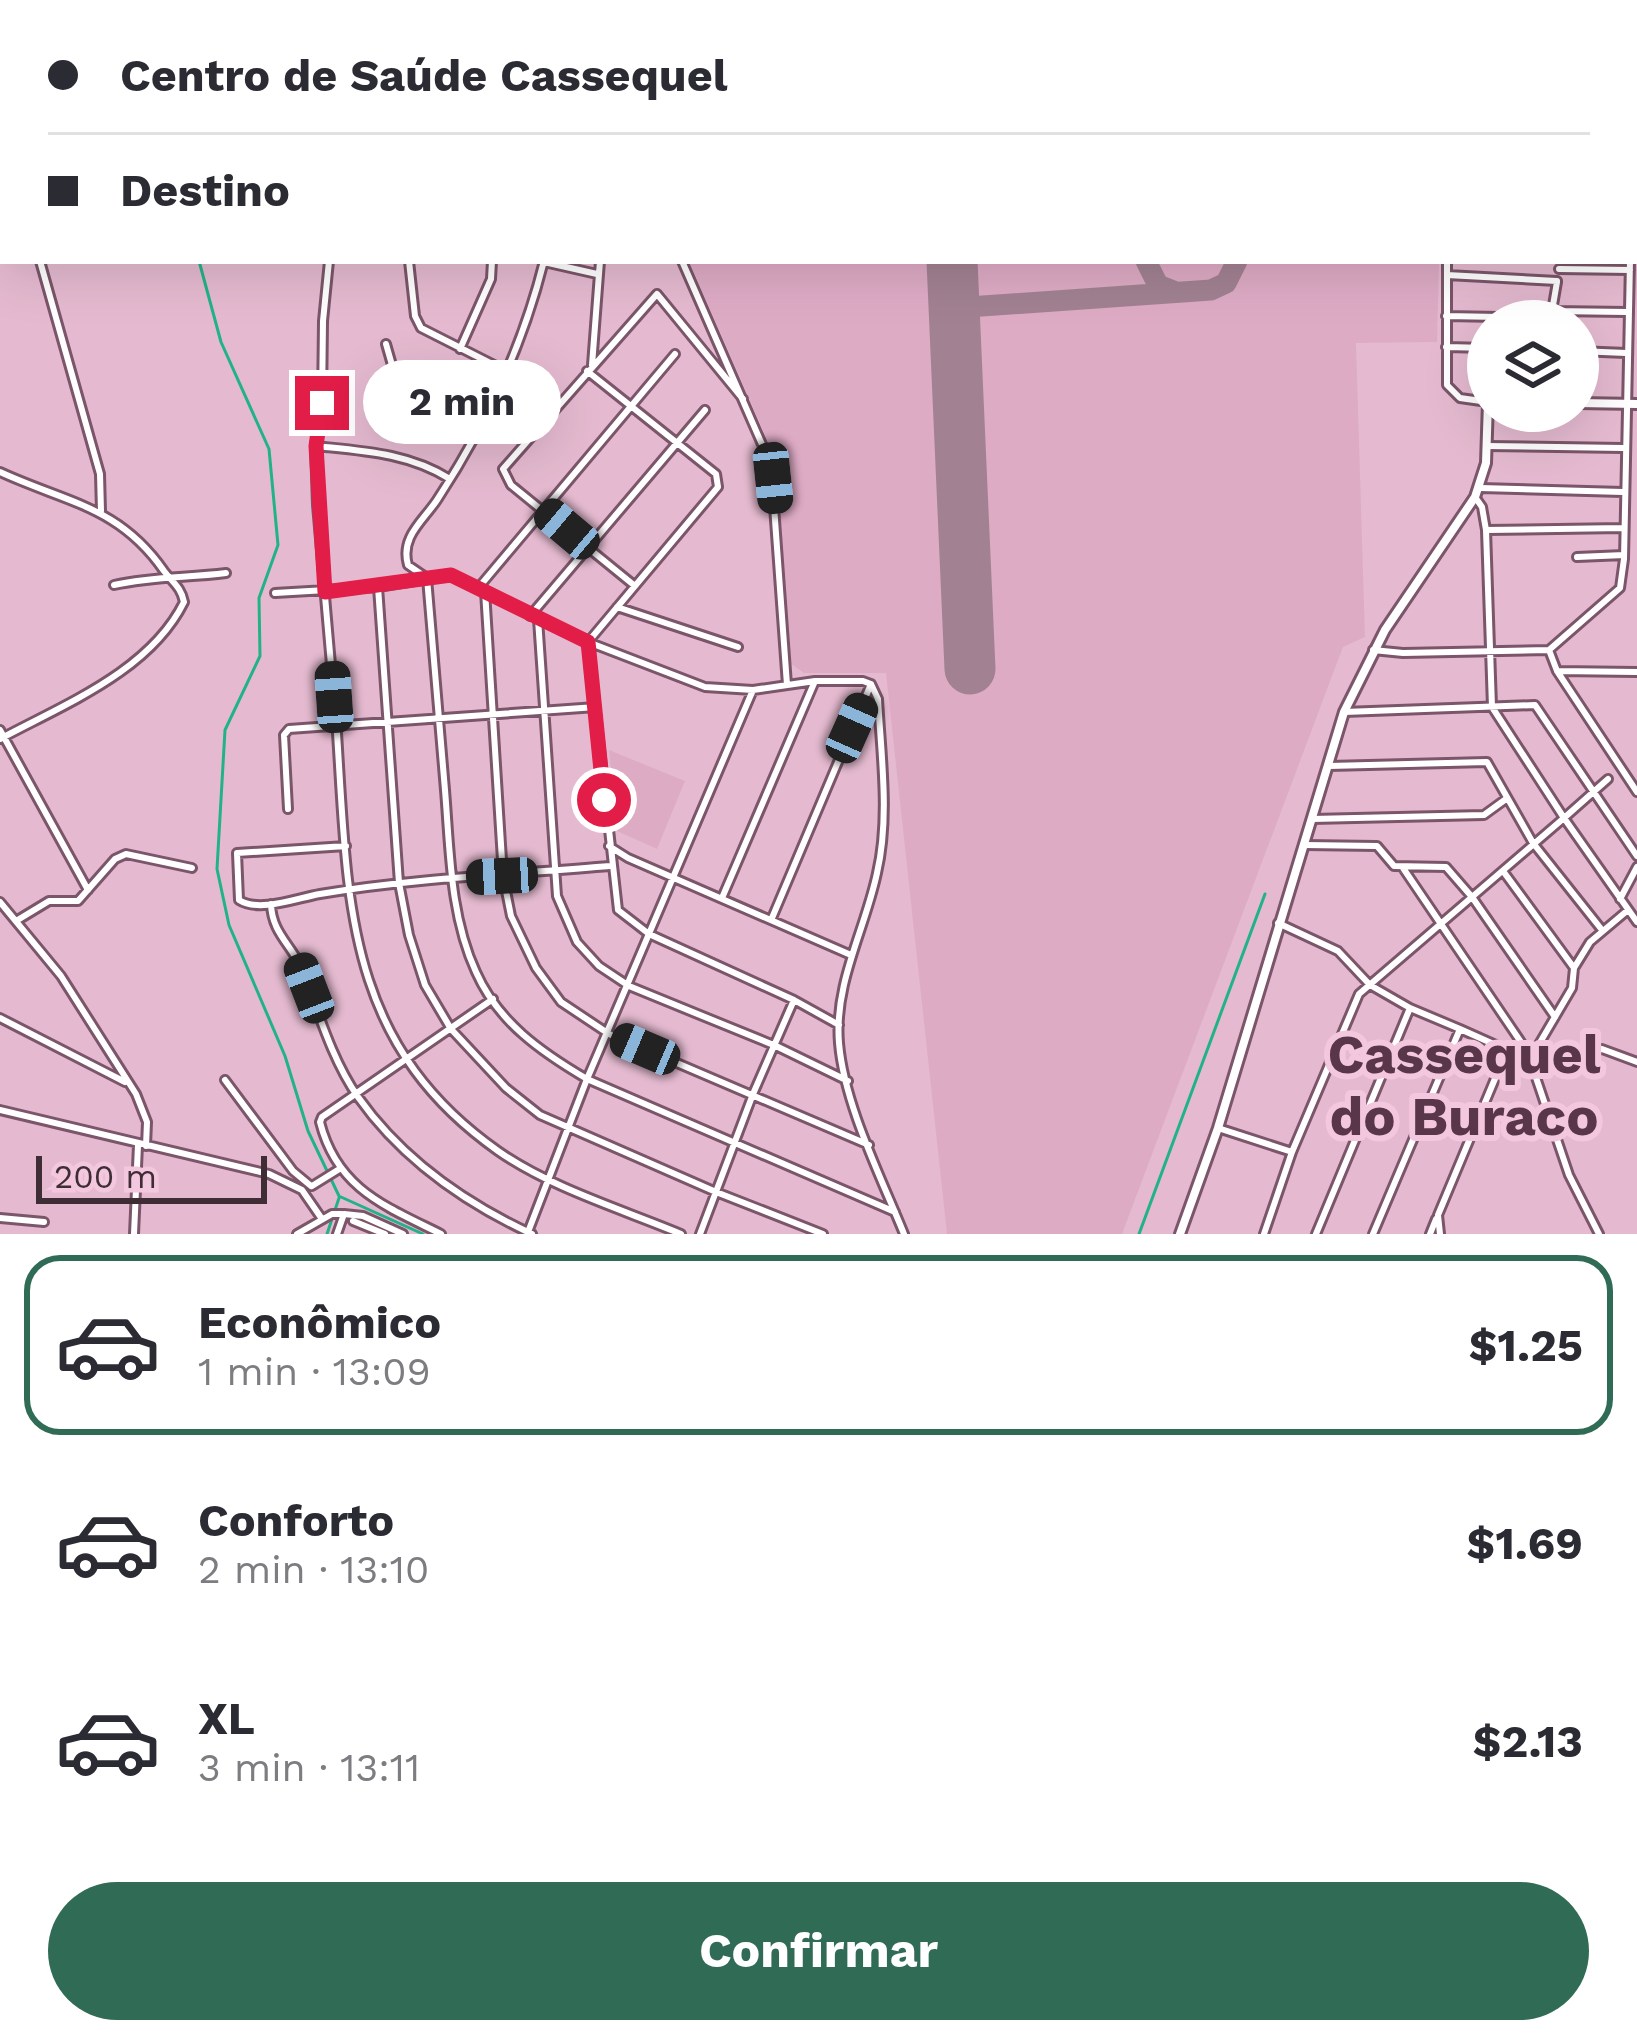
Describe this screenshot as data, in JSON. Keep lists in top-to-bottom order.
{
  "districts": ["Cassequel do Buraco"],
  "scale_bar": "200 m",
  "page": {
    "banner": ["Centro de Saúde Cassequel", "Destino"],
    "bubble": "2 min",
    "scale": "200 m",
    "list": [
      {
        "name": "Econômico",
        "note": "1 min · 13:09",
        "value": "$1.25"
      },
      {
        "name": "Conforto",
        "note": "2 min · 13:10",
        "value": "$1.69"
      },
      {
        "name": "XL",
        "note": "3 min · 13:11",
        "value": "$2.13"
      }
    ],
    "buttons": "Confirmar"
  }
}
